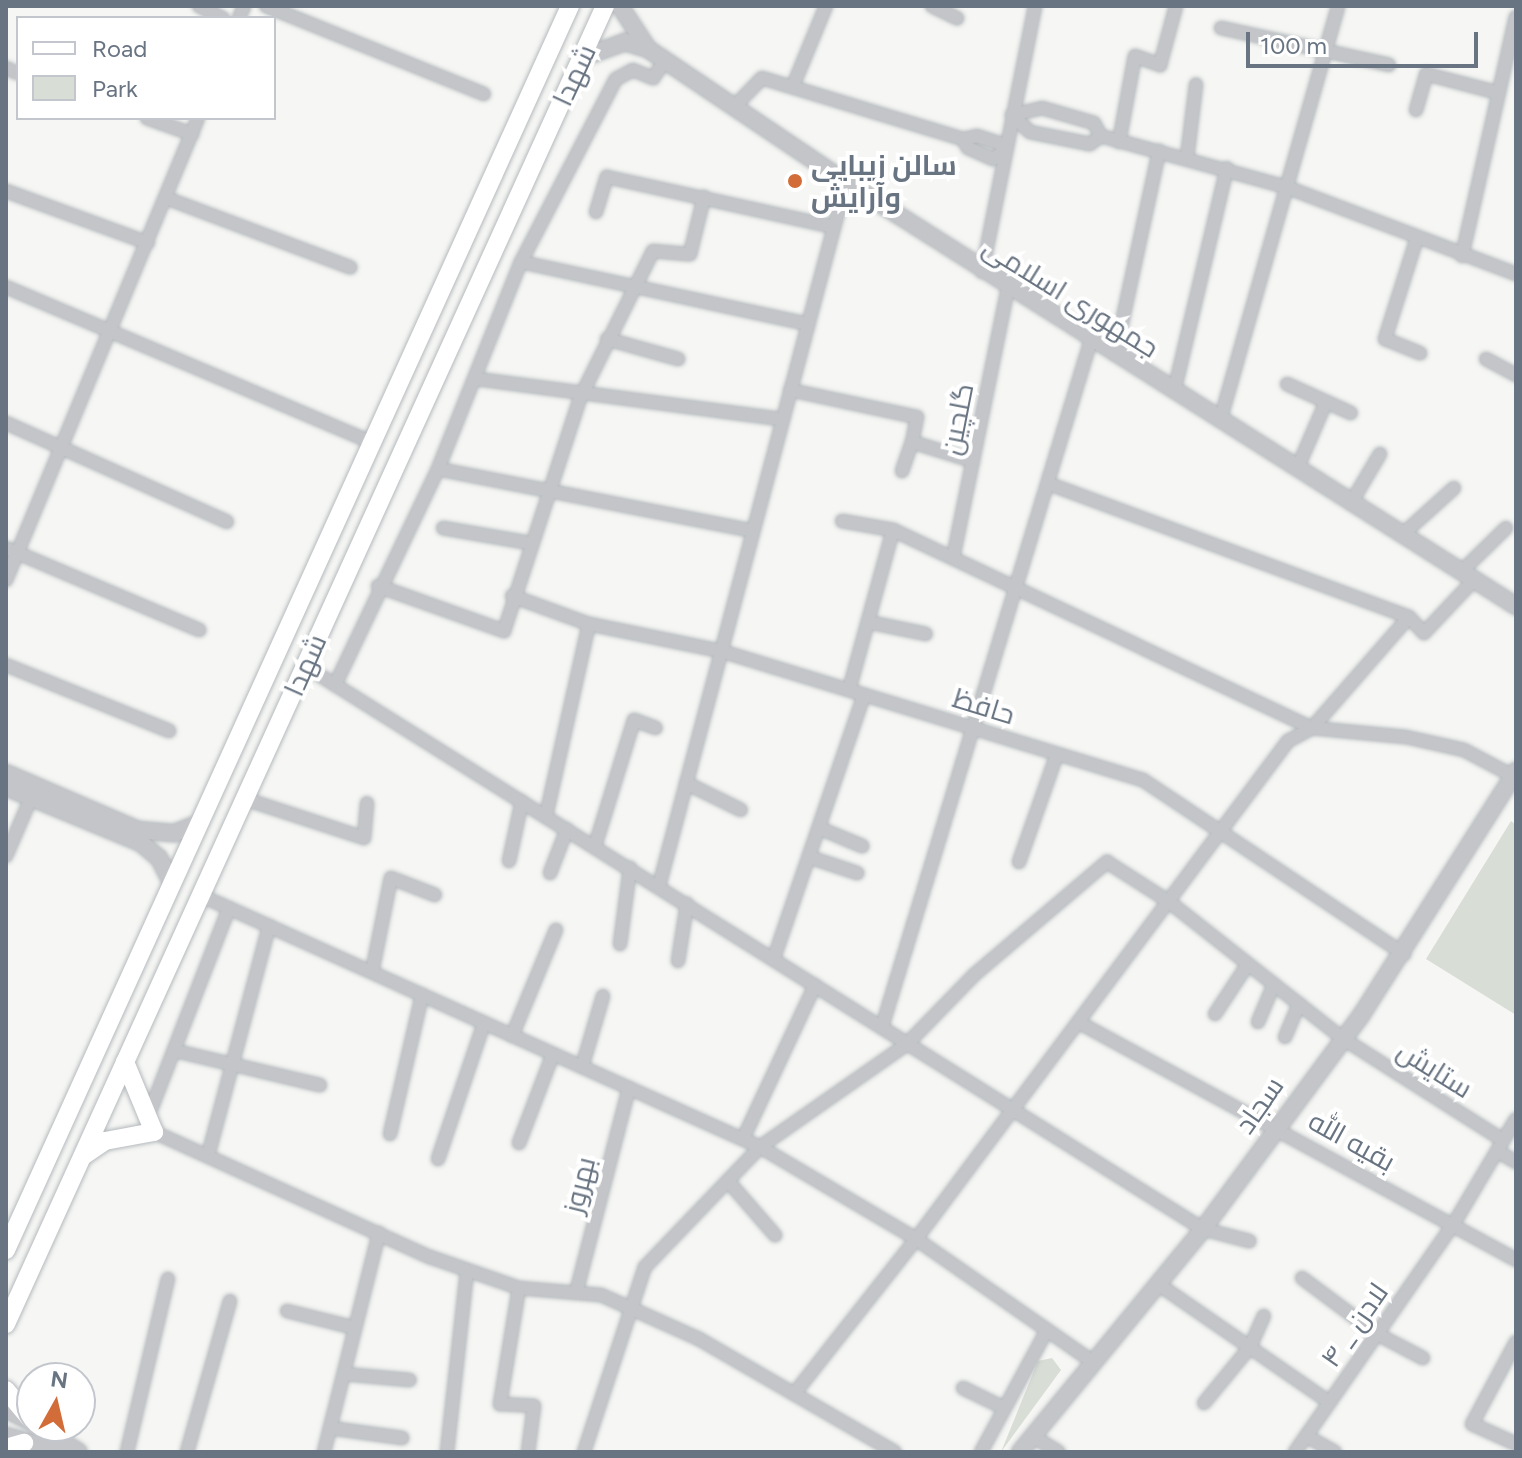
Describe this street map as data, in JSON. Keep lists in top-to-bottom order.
{
  "streets": {
    "main road": ["شهدا"],
    "street": [
      "جمهوری اسلامی",
      "گلچین",
      "حافظ",
      "ستایش",
      "سجاد",
      "بقیه الله",
      "بهروز",
      "لادن _ ۴"
    ]
  },
  "crossings": [
    ["جمهوری اسلامی", "گلچین"],
    ["حافظ", "سجاد"],
    ["ستایش", "سجاد"],
    ["ستایش", "لادن _ ۴"],
    ["سجاد", "بقیه الله"],
    ["بقیه الله", "لادن _ ۴"]
  ],
  "places": ["سالن زیبایی وآرایش"],
  "legend": ["Road", "Park"],
  "scale_bar": "100 m",
  "north": "top"
}
